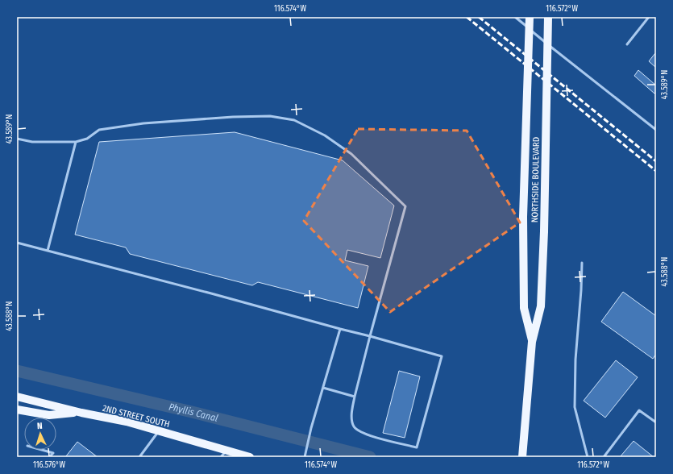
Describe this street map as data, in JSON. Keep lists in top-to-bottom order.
{
  "streets": {
    "main road": ["NORTHSIDE BOULEVARD", "2ND STREET SOUTH"]
  },
  "water": ["Phyllis Canal"],
  "north": "top",
  "coordinates": [
    "116.574°W",
    "116.572°W",
    "43.589°N",
    "43.588°N",
    "116.576°W"
  ]
}
